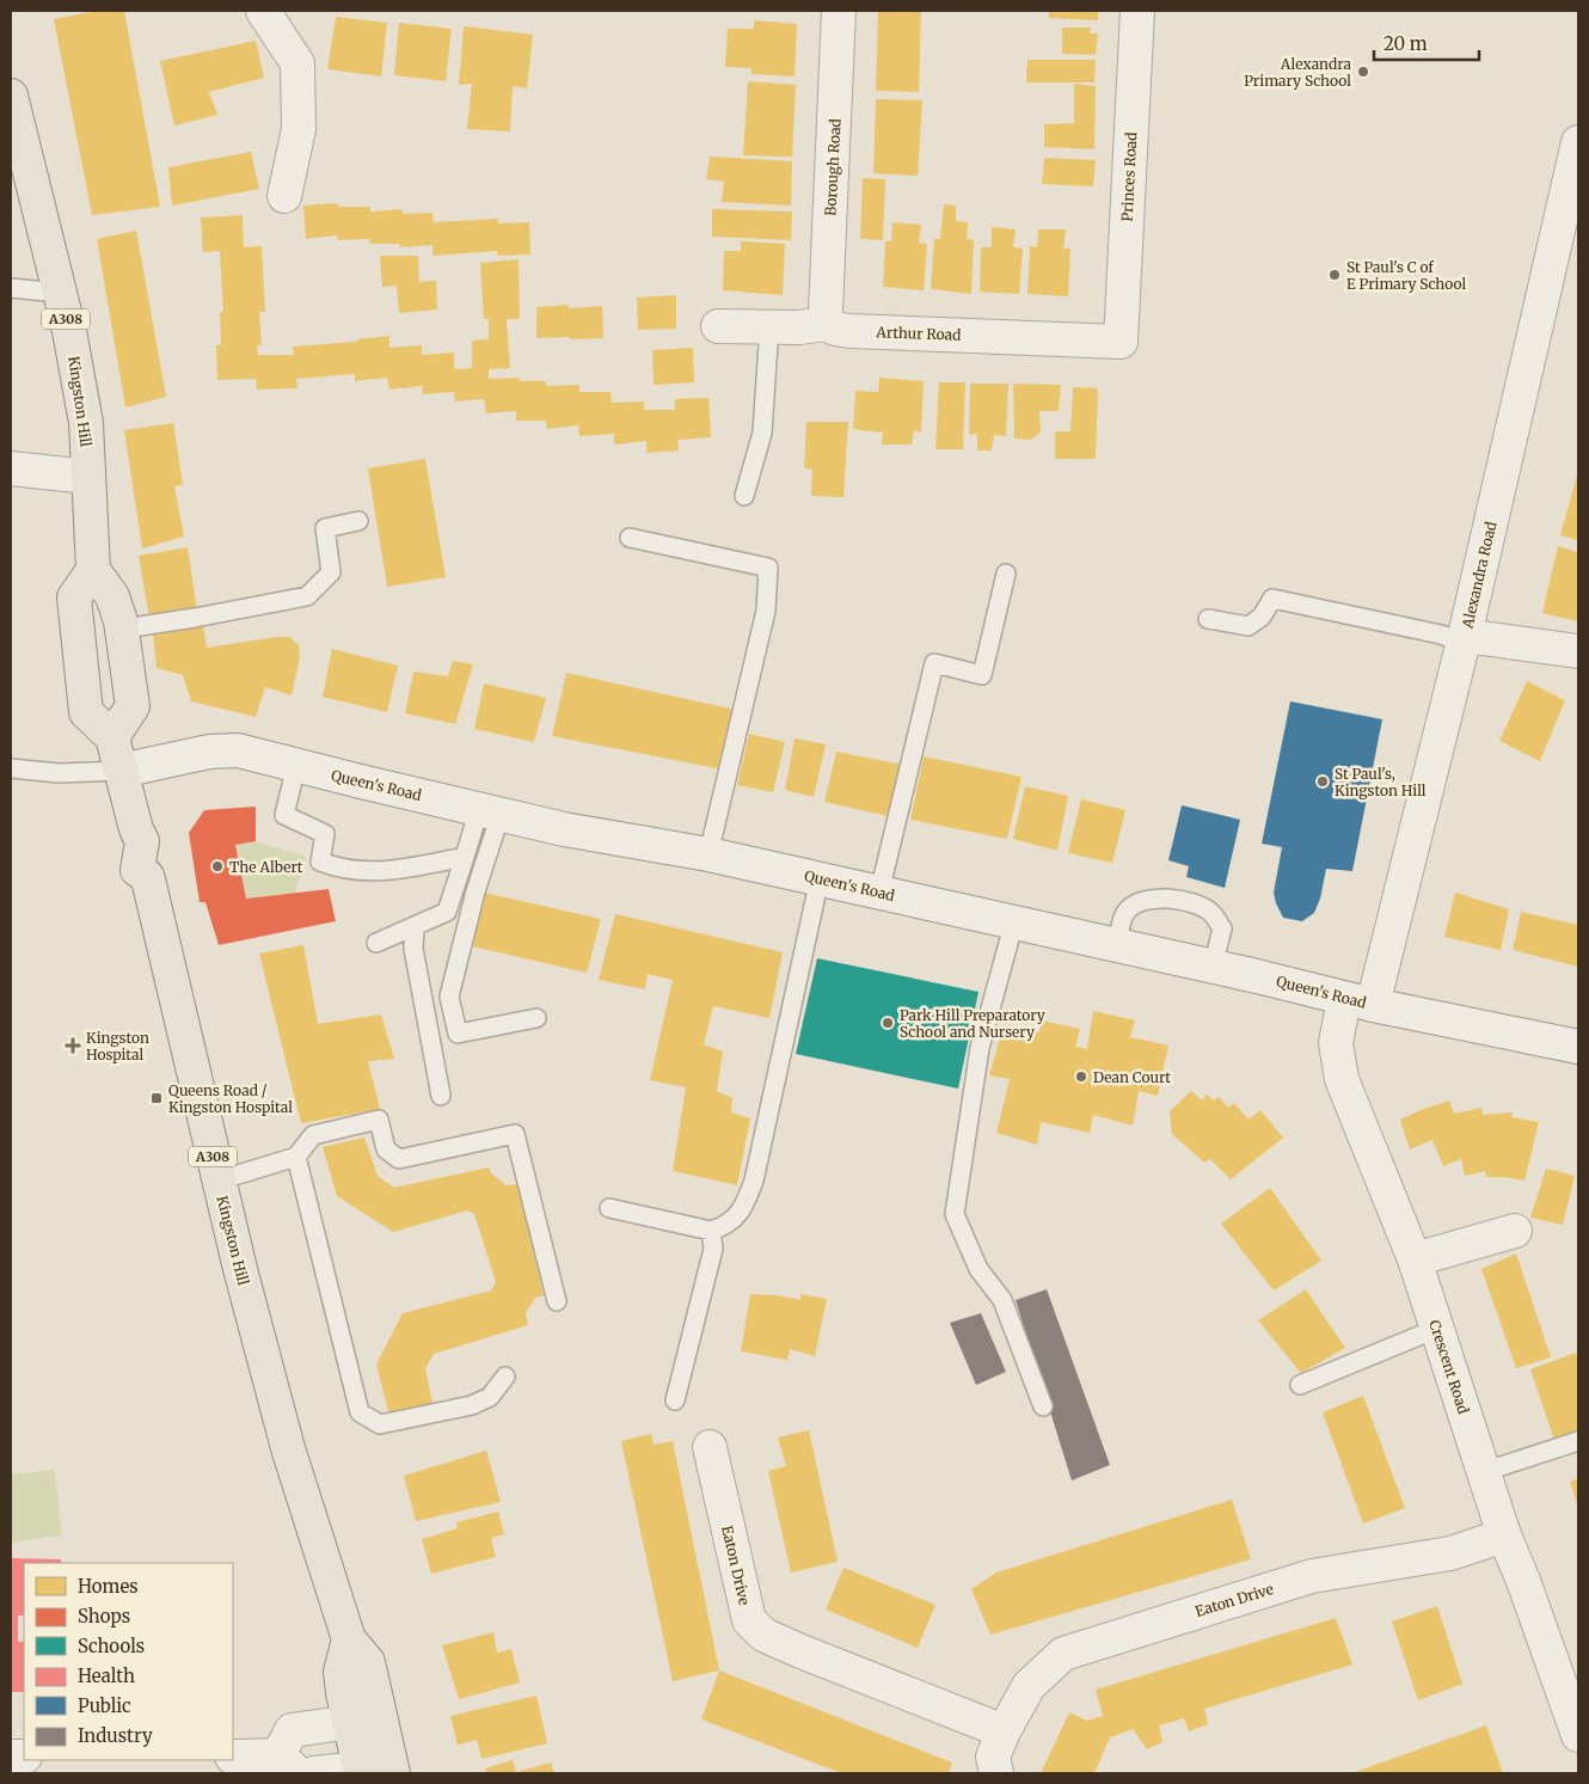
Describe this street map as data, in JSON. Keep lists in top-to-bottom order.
{
  "streets": {
    "main road": ["A308", "Kingston Hill"],
    "street": [
      "Borough Road",
      "Princes Road",
      "Arthur Road",
      "Alexandra Road",
      "Queen's Road",
      "Crescent Road",
      "Eaton Drive"
    ]
  },
  "crossings": [
    ["Borough Road", "Arthur Road"],
    ["Princes Road", "Arthur Road"],
    ["Kingston Hill", "Queen's Road"],
    ["Alexandra Road", "Queen's Road"],
    ["Alexandra Road", "Crescent Road"],
    ["Queen's Road", "Crescent Road"],
    ["Crescent Road", "Eaton Drive"]
  ],
  "places": {
    "other": [
      "Alexandra Primary School",
      "St Paul's C of E Primary School",
      "St Paul's, Kingston Hill",
      "The Albert",
      "Park Hill Preparatory School and Nursery",
      "Dean Court"
    ],
    "health": ["Kingston Hospital"],
    "transit": ["Queens Road / Kingston Hospital"]
  },
  "legend": [
    "Homes",
    "Shops",
    "Schools",
    "Health",
    "Public",
    "Industry"
  ],
  "scale_bar": "20 m"
}
